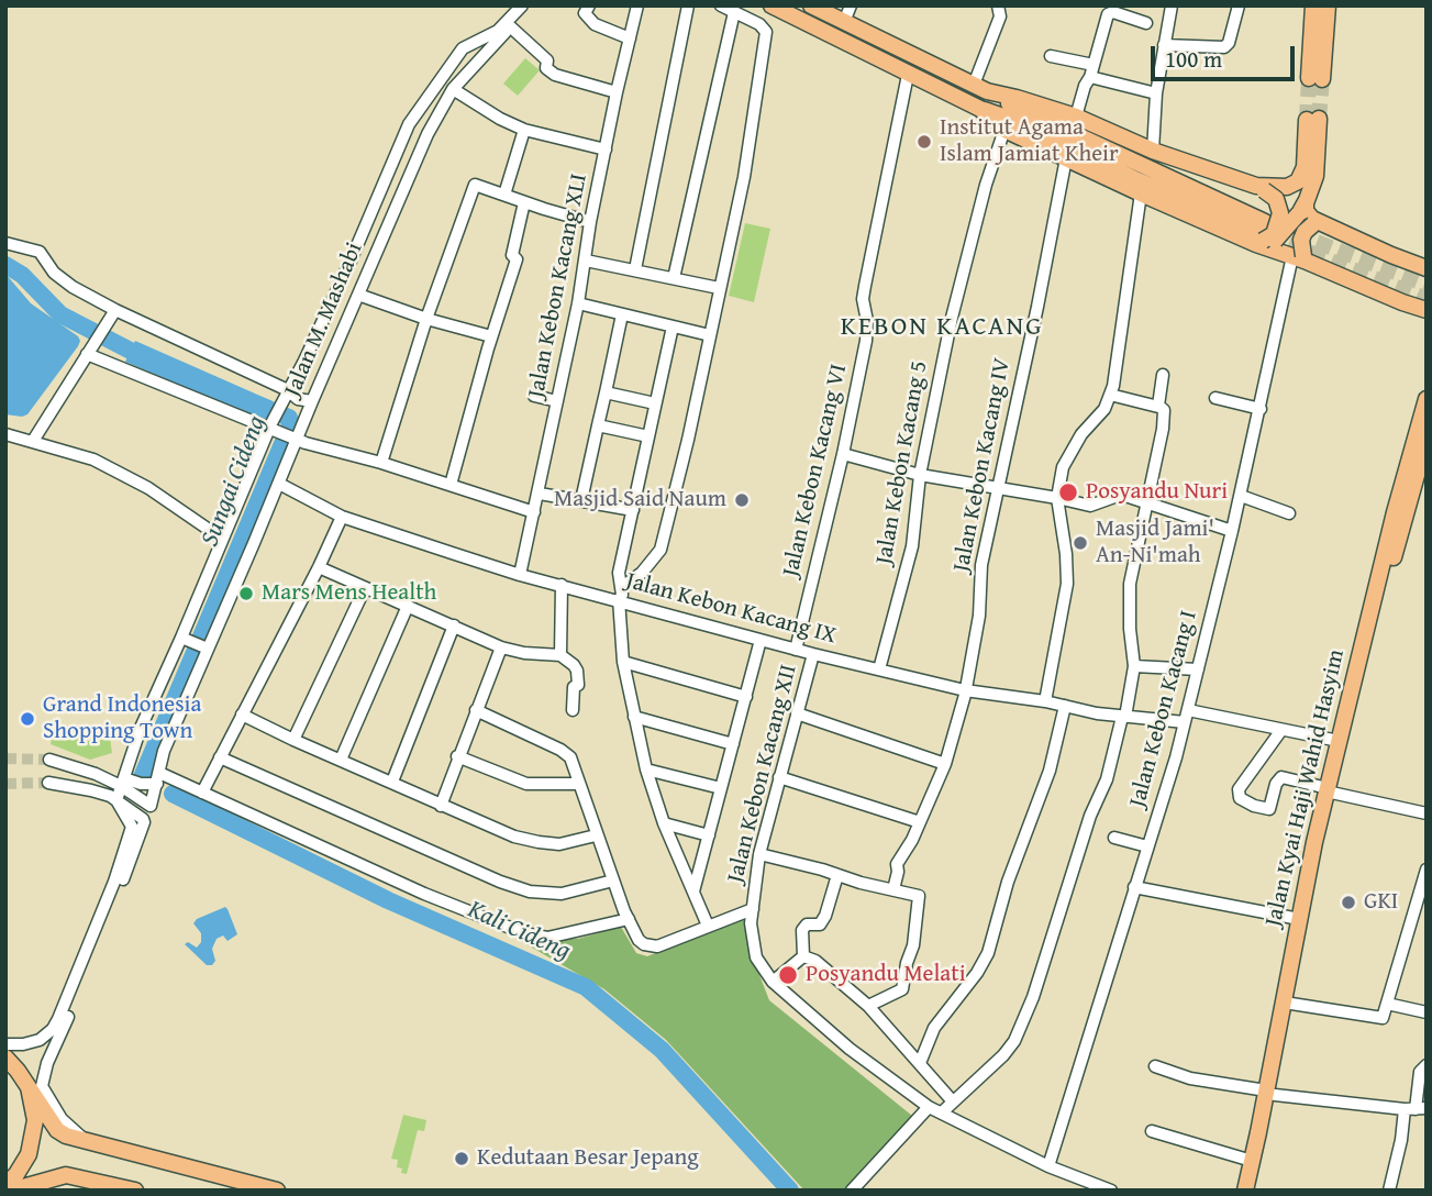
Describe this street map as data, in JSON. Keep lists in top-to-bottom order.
{
  "streets": {
    "main road": ["Jalan Kyai Haji Wahid Hasyim"],
    "street": [
      "Jalan Kebon Kacang XLI",
      "Jalan M. Mashabi",
      "Jalan Kebon Kacang 5",
      "Jalan Kebon Kacang IV",
      "Jalan Kebon Kacang VI",
      "Jalan Kebon Kacang IX",
      "Jalan Kebon Kacang I",
      "Jalan Kebon Kacang XII"
    ]
  },
  "crossings": [
    ["Jalan Kebon Kacang XLI", "Jalan Kebon Kacang IX"],
    ["Jalan M. Mashabi", "Jalan Kebon Kacang IX"],
    ["Jalan Kebon Kacang 5", "Jalan Kebon Kacang IX"],
    ["Jalan Kebon Kacang IV", "Jalan Kebon Kacang IX"],
    ["Jalan Kebon Kacang VI", "Jalan Kebon Kacang IX"],
    ["Jalan Kebon Kacang IX", "Jalan Kebon Kacang I"],
    ["Jalan Kebon Kacang IX", "Jalan Kebon Kacang XII"],
    ["Jalan Kebon Kacang IX", "Jalan Kyai Haji Wahid Hasyim"]
  ],
  "districts": ["KEBON KACANG"],
  "water": ["Sungai Cideng", "Kali Cideng"],
  "places": [
    "Institut Agama Islam Jamiat Kheir",
    "Posyandu Nuri",
    "Masjid Said Naum",
    "Masjid Jami' An-Ni'mah",
    "Mars Mens Health",
    "Grand Indonesia Shopping Town",
    "GKI",
    "Posyandu Melati",
    "Kedutaan Besar Jepang"
  ],
  "scale_bar": "100 m"
}
